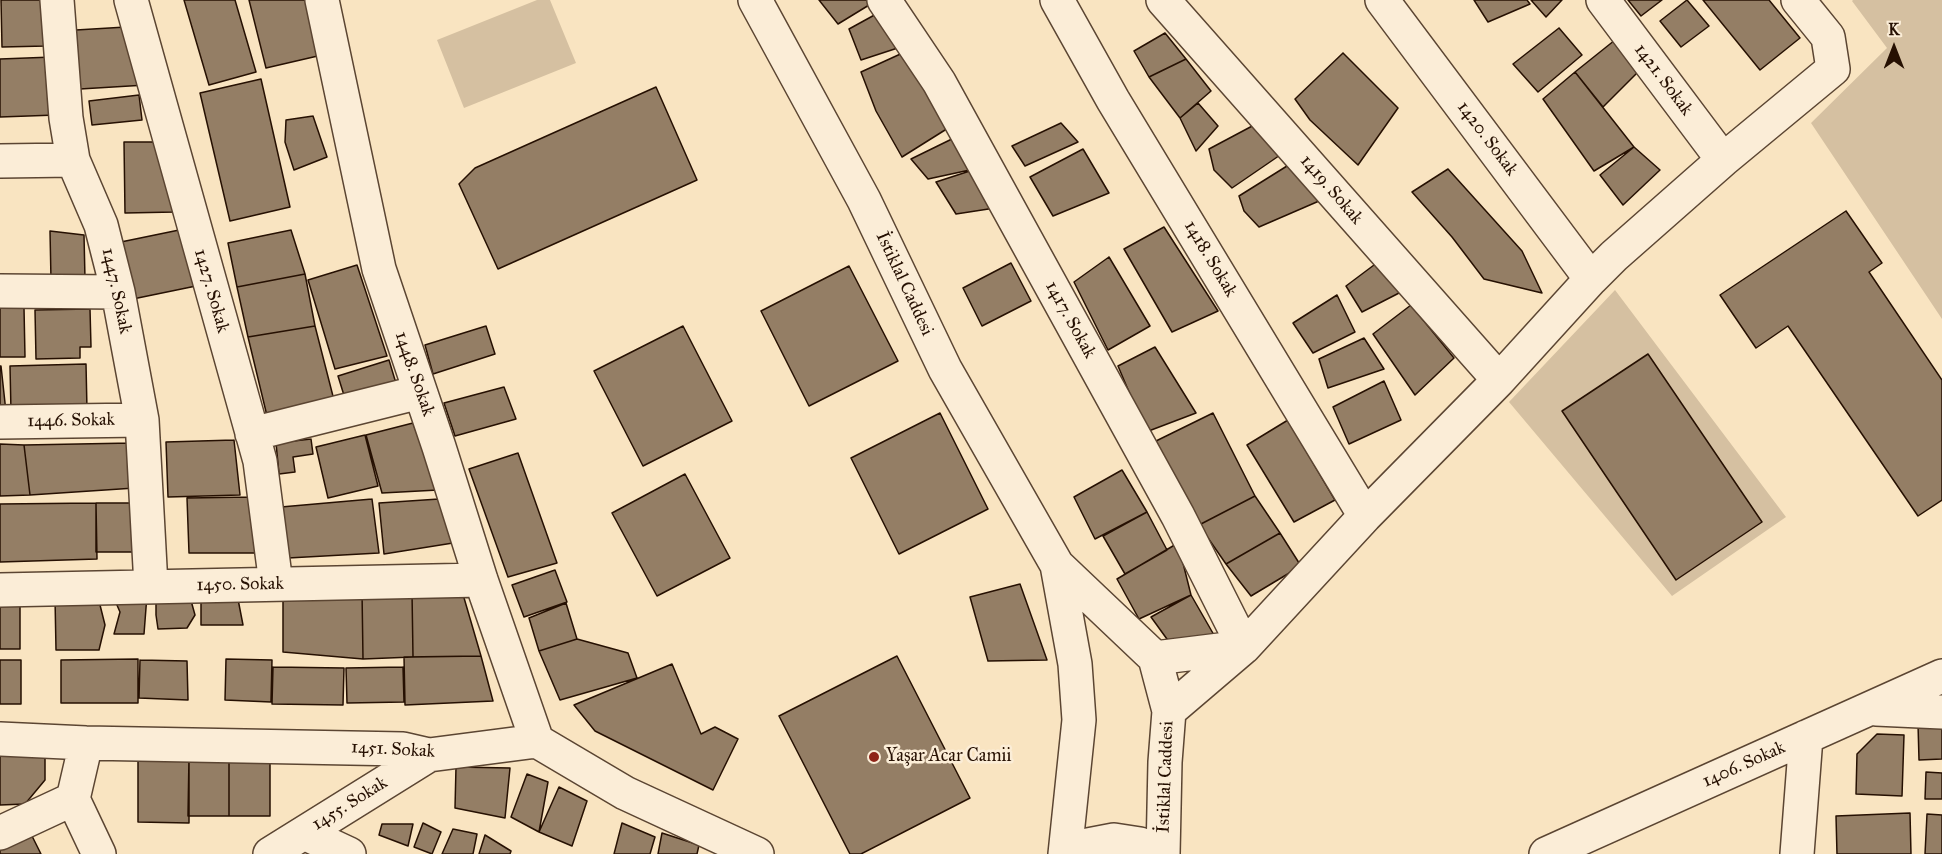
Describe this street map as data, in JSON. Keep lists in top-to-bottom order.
{
  "streets": {
    "street": [
      "1421. Sokak",
      "1420. Sokak",
      "1419. Sokak",
      "1418. Sokak",
      "İstiklal Caddesi",
      "1447. Sokak",
      "1427. Sokak",
      "1417. Sokak",
      "1448. Sokak",
      "1446. Sokak",
      "1450. Sokak",
      "1451. Sokak",
      "1406. Sokak",
      "1455. Sokak"
    ]
  },
  "crossings": [
    ["1447. Sokak", "1446. Sokak"],
    ["1447. Sokak", "1450. Sokak"],
    ["1427. Sokak", "1450. Sokak"],
    ["1448. Sokak", "1450. Sokak"],
    ["1448. Sokak", "1451. Sokak"],
    ["1451. Sokak", "1455. Sokak"]
  ],
  "places": ["Yaşar Acar Camii"],
  "north": "top"
}
